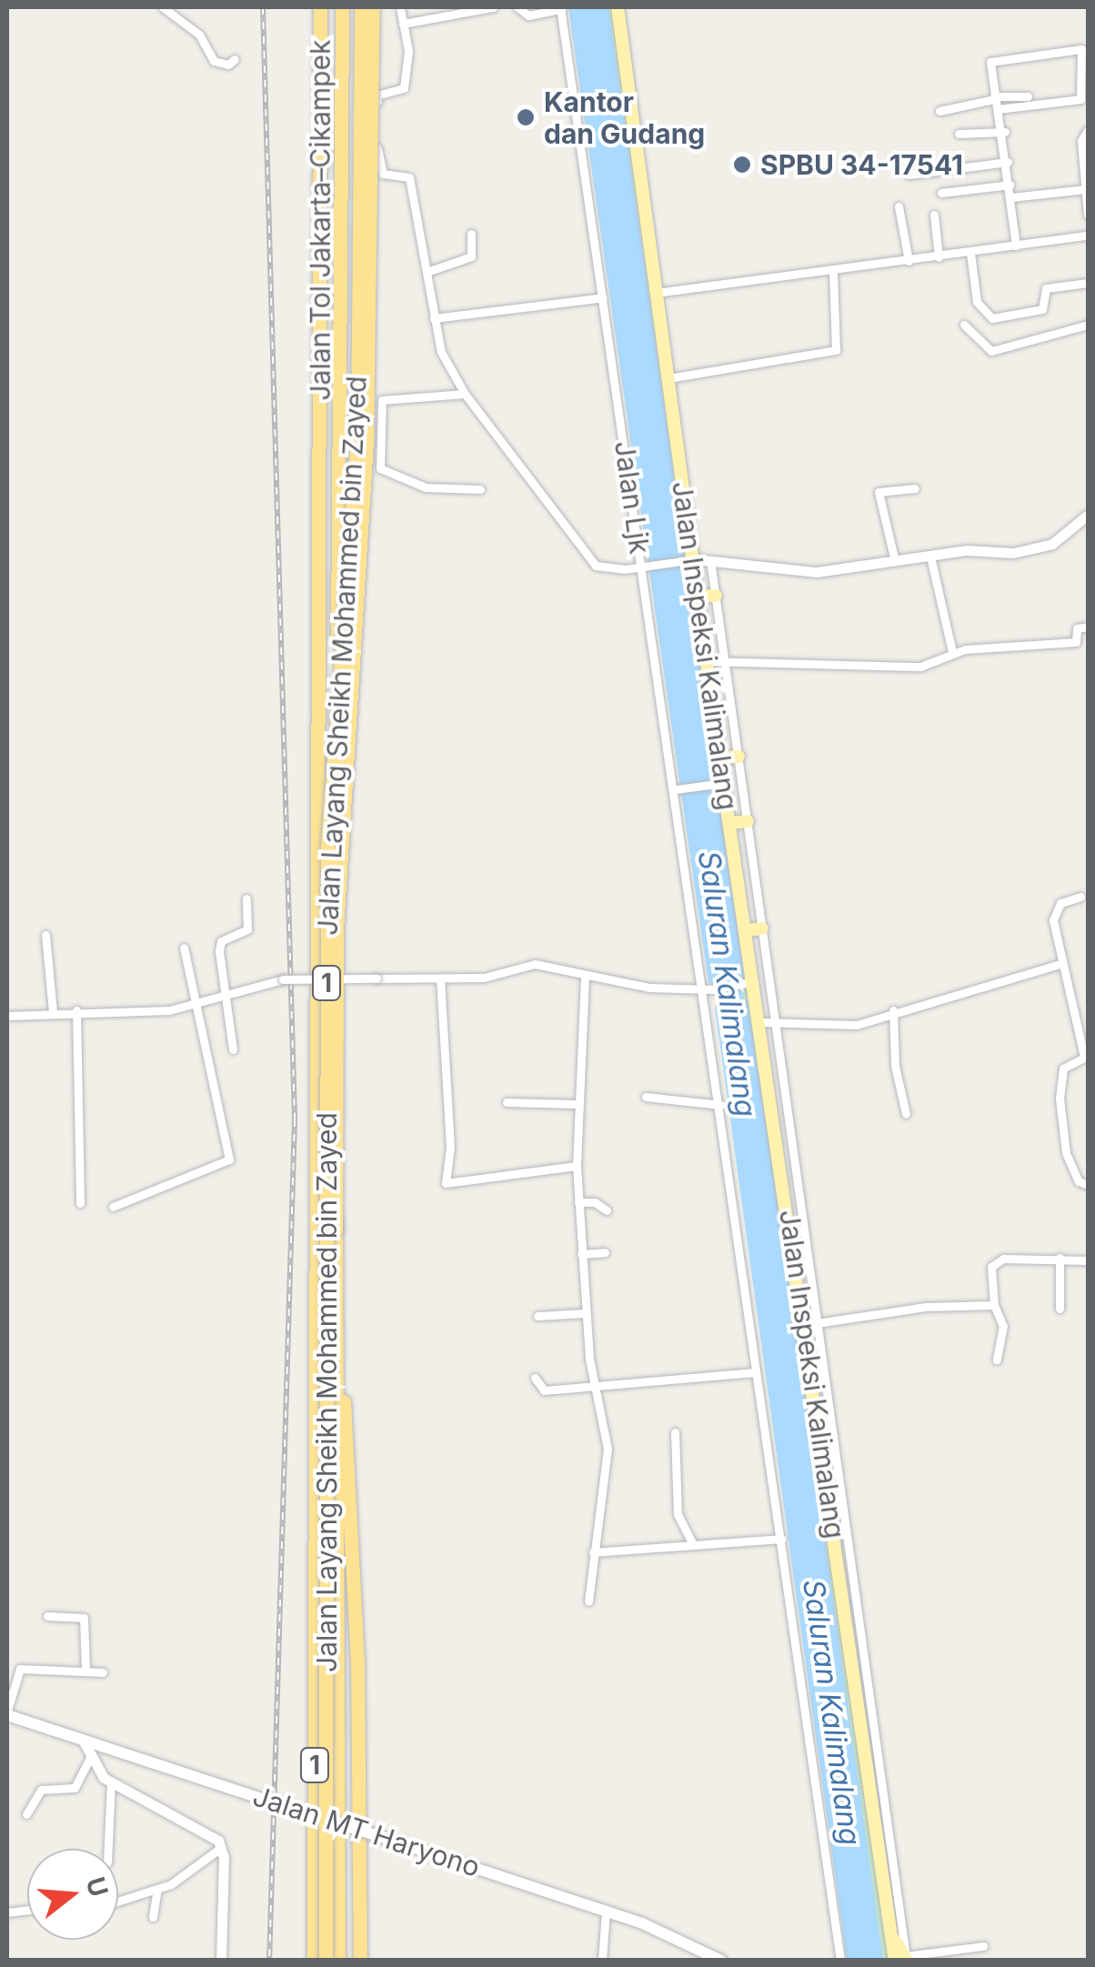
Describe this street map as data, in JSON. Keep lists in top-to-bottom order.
{
  "streets": {
    "highway": ["Jalan Tol Jakarta–Cikampek", "Jalan Layang Sheikh Mohammed bin Zayed", "1"],
    "main road": ["Jalan Inspeksi Kalimalang", "Jalan MT Haryono"],
    "street": ["Jalan Ljk"]
  },
  "crossings": [
    ["Jalan Tol Jakarta–Cikampek", "Jalan Layang Sheikh Mohammed bin Zayed"]
  ],
  "water": ["Saluran Kalimalang"],
  "places": ["Kantor dan Gudang", "SPBU 34-17541"],
  "north": "right"
}
